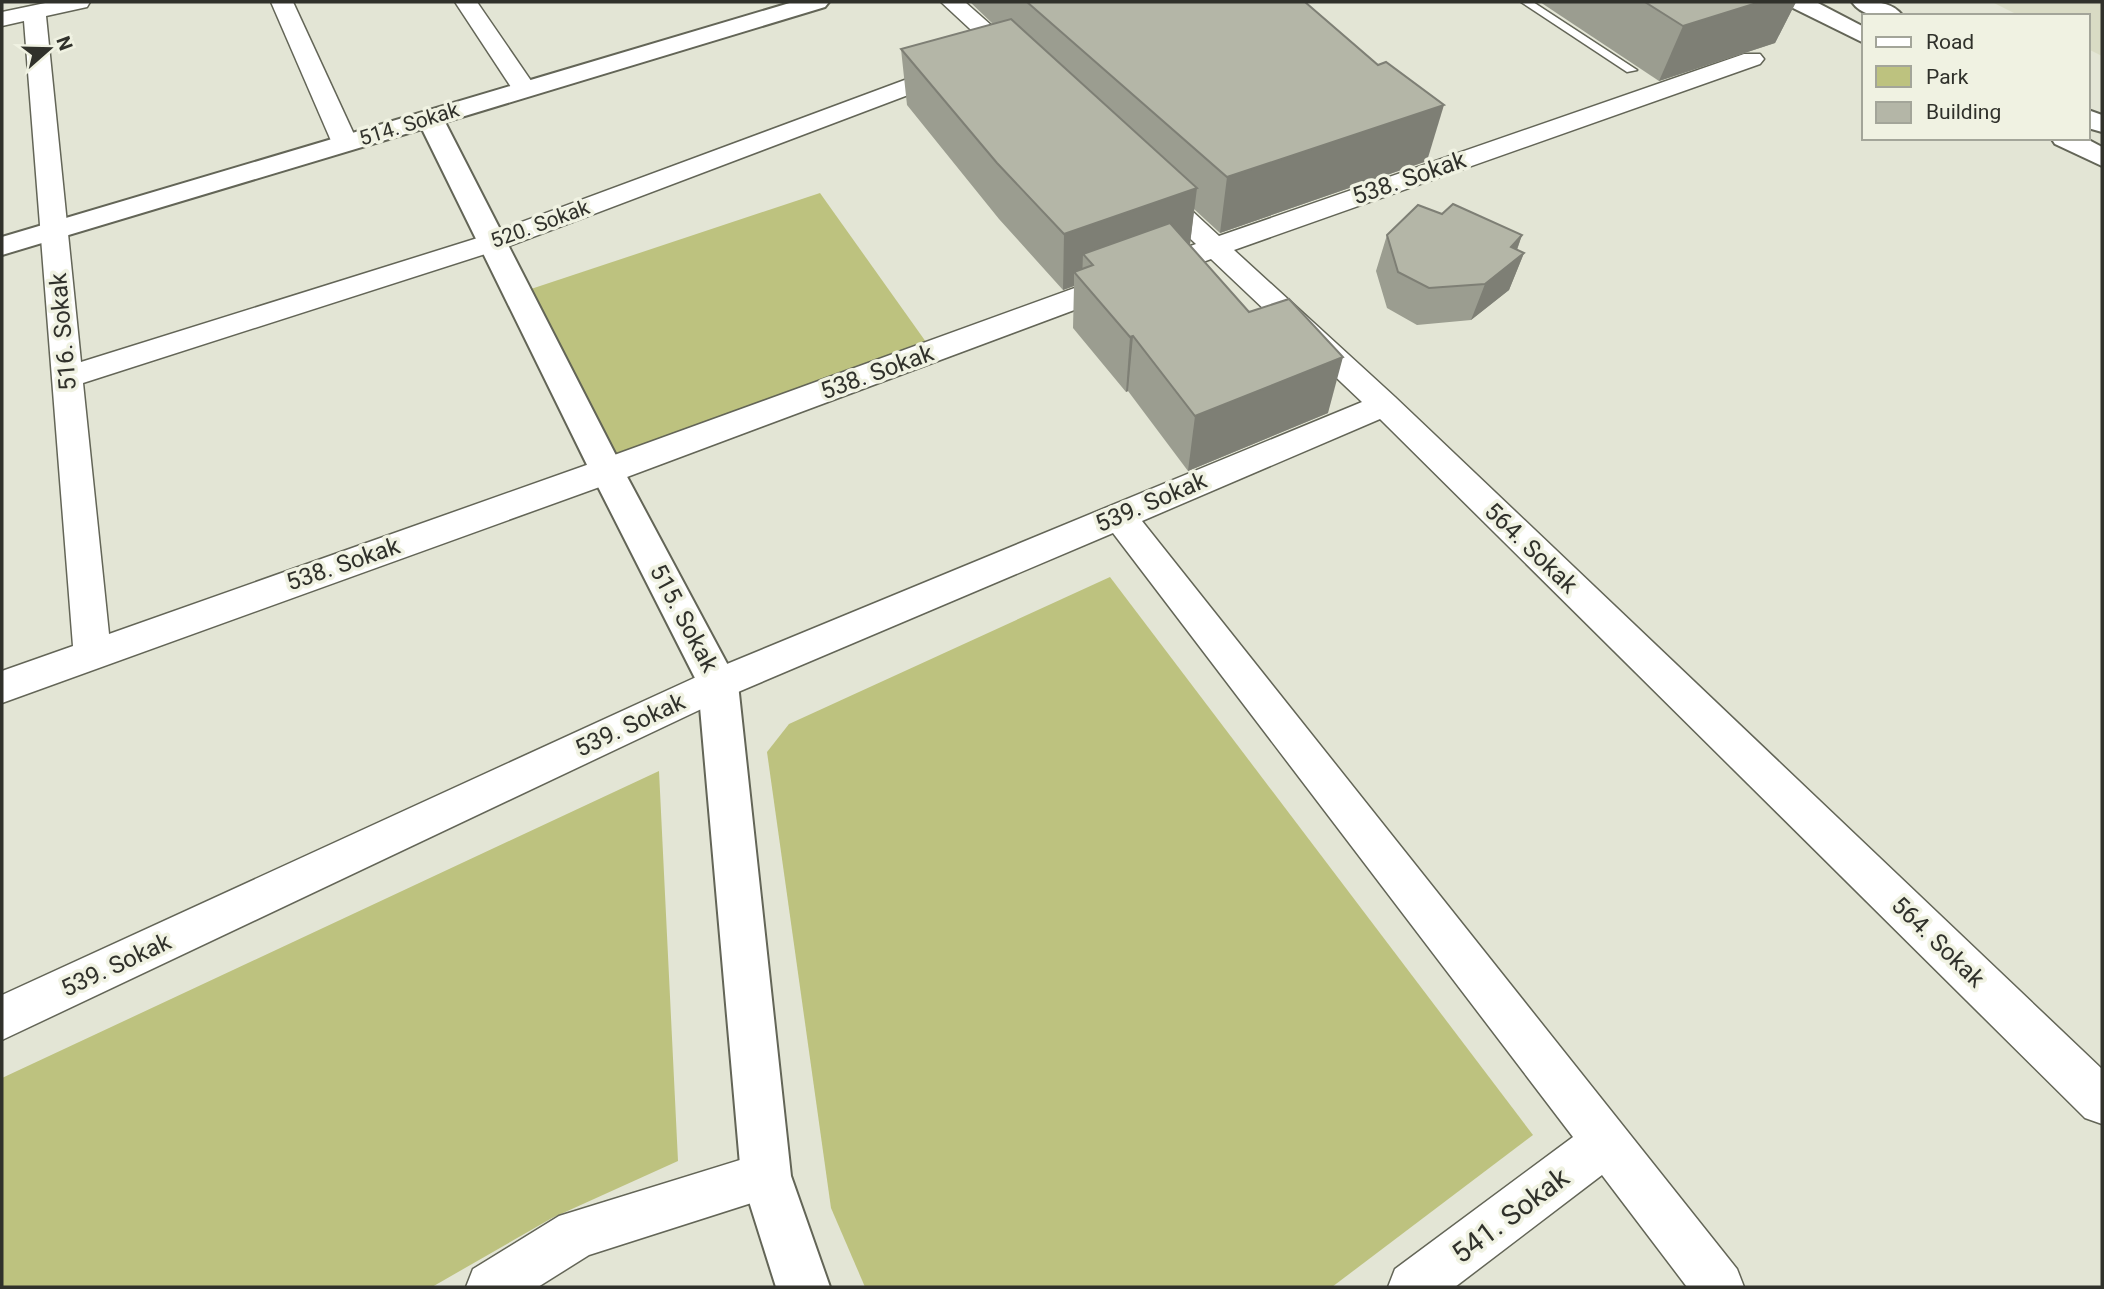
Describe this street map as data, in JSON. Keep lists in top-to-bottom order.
{
  "streets": {
    "street": [
      "514. Sokak",
      "538. Sokak",
      "520. Sokak",
      "516. Sokak",
      "539. Sokak",
      "564. Sokak",
      "515. Sokak",
      "541. Sokak"
    ]
  },
  "crossings": [
    ["514. Sokak", "516. Sokak"],
    ["514. Sokak", "515. Sokak"],
    ["538. Sokak", "516. Sokak"],
    ["538. Sokak", "564. Sokak"],
    ["538. Sokak", "515. Sokak"],
    ["520. Sokak", "516. Sokak"],
    ["520. Sokak", "515. Sokak"],
    ["539. Sokak", "564. Sokak"],
    ["539. Sokak", "515. Sokak"]
  ],
  "legend": ["Road", "Park", "Building"],
  "north": "right"
}
